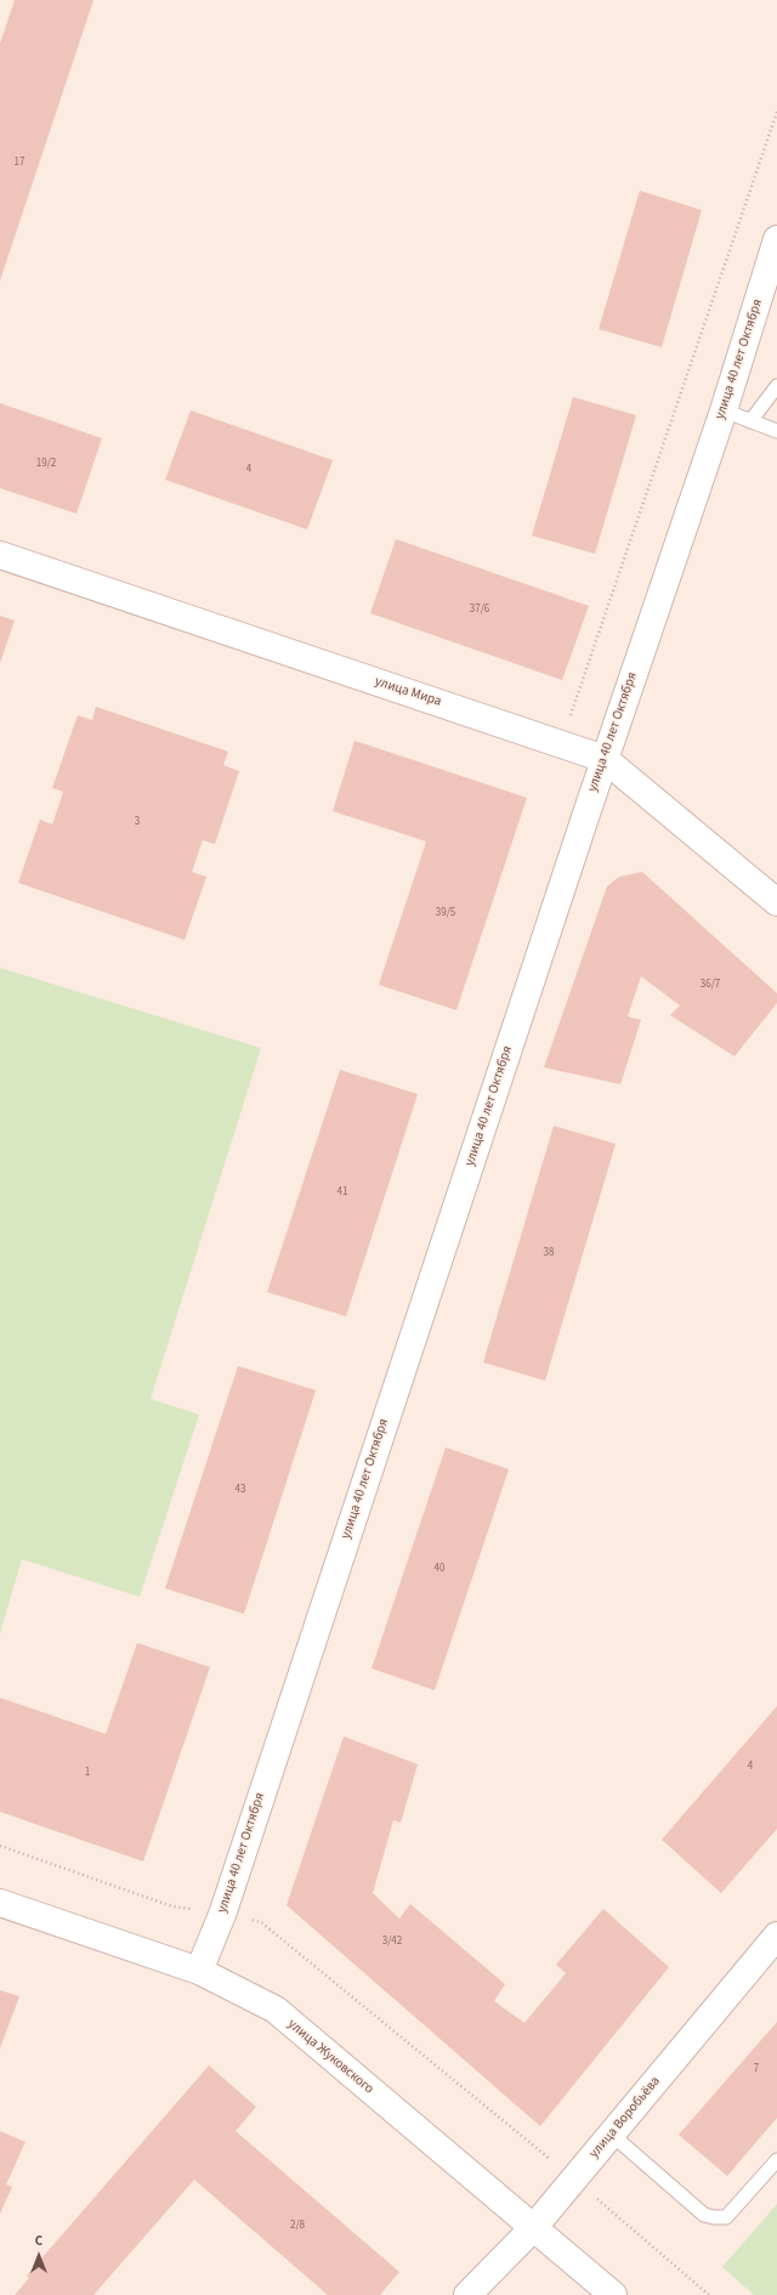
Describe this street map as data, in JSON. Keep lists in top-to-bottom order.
{
  "streets": {
    "street": [
      "улица 40 лет Октября",
      "улица Мира",
      "улица Жуковского",
      "улица Воробьёва"
    ]
  },
  "crossings": [
    ["улица 40 лет Октября", "улица Мира"],
    ["улица 40 лет Октября", "улица Жуковского"],
    ["улица Жуковского", "улица Воробьёва"]
  ],
  "house_numbers": [
    "17",
    "19/2",
    "4",
    "37/6",
    "3",
    "39/5",
    "36/7",
    "41",
    "38",
    "43",
    "40",
    "4",
    "1",
    "3/42",
    "7",
    "2/8"
  ],
  "north": "top"
}
